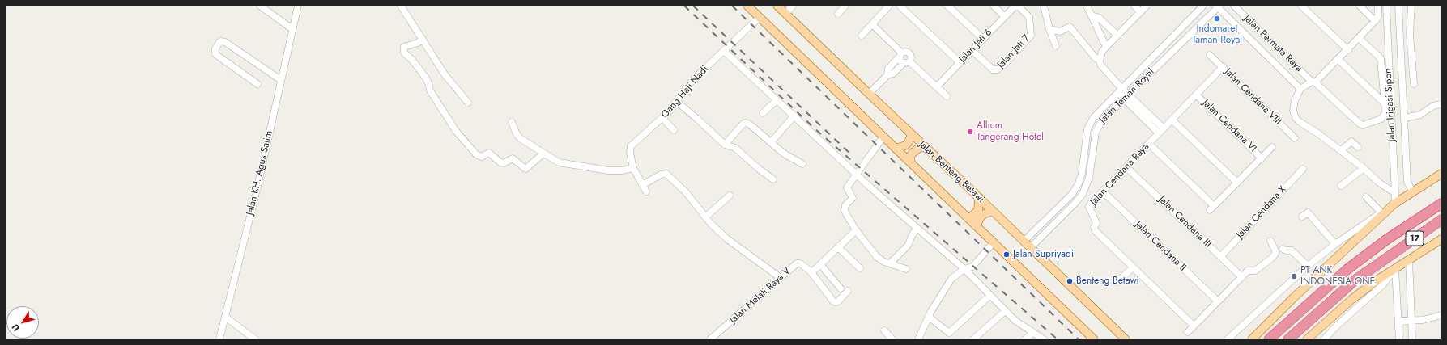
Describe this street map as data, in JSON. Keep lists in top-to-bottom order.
{
  "streets": {
    "highway": ["17"],
    "main road": ["Jalan Benteng Betawi"],
    "street": [
      "Jalan Permata Raya",
      "Jalan Jati 6",
      "Jalan Jati 7",
      "Gang Haji Nadi",
      "Jalan Teman Royal",
      "Jalan Cendana VIII",
      "Jalan Irigasi Sipon",
      "Jalan Cendana VI",
      "Jalan KH. Agus Salim",
      "Jalan Cendana Raya",
      "Jalan Cendana X",
      "Jalan Cendana III",
      "Jalan Cendana II",
      "Jalan Melati Raya V"
    ]
  },
  "crossings": [
    ["Jalan Jati 6", "Jalan Jati 7"],
    ["Jalan Teman Royal", "Jalan Benteng Betawi"],
    ["Jalan Cendana VIII", "Jalan Cendana Raya"],
    ["Jalan Cendana VI", "Jalan Cendana Raya"],
    ["Jalan Cendana Raya", "Jalan Cendana III"],
    ["Jalan Cendana Raya", "Jalan Cendana II"],
    ["Jalan Cendana X", "Jalan Cendana III"]
  ],
  "places": [
    "Indomaret Taman Royal",
    "Allium Tangerang Hotel",
    "Jalan Supriyadi",
    "PT ANK INDONESIA ONE",
    "Benteng Betawi"
  ],
  "north": "bottom left"
}
